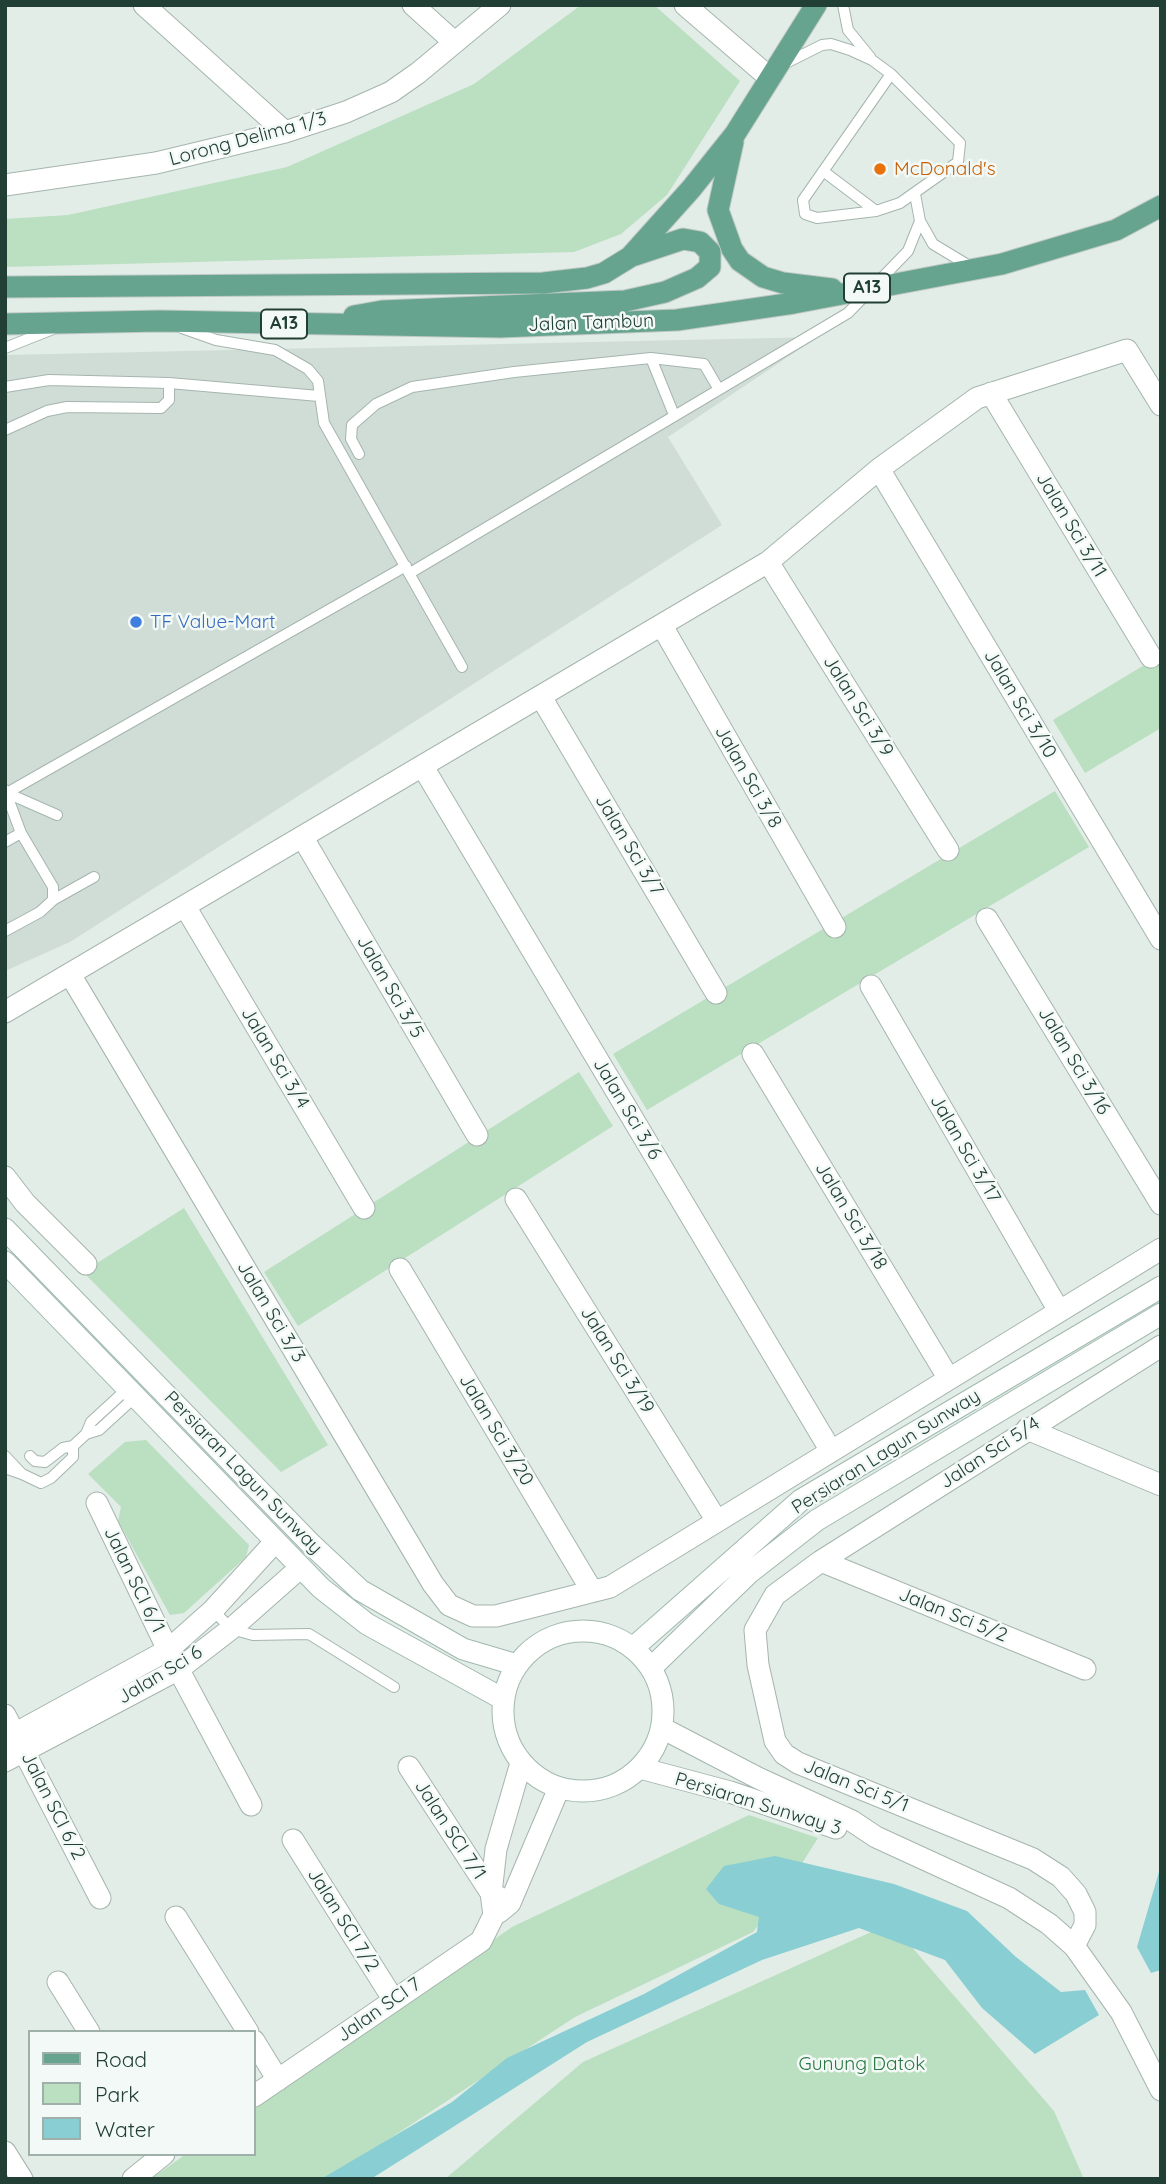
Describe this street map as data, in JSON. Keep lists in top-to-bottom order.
{
  "streets": {
    "main road": ["A13", "Jalan Tambun"],
    "street": [
      "Lorong Delima 1/3",
      "Jalan Sci 3/11",
      "Jalan Sci 3/10",
      "Jalan Sci 3/9",
      "Jalan Sci 3/8",
      "Jalan Sci 3/7",
      "Jalan Sci 3/5",
      "Jalan Sci 3/4",
      "Jalan Sci 3/16",
      "Jalan Sci 3/6",
      "Jalan Sci 3/17",
      "Jalan Sci 3/18",
      "Jalan Sci 3/3",
      "Jalan Sci 3/19",
      "Jalan Sci 3/20",
      "Persiaran Lagun Sunway",
      "Jalan Sci 5/4",
      "Jalan SCI 6/1",
      "Jalan Sci 5/2",
      "Jalan Sci 6",
      "Jalan Sci 5/1",
      "Persiaran Sunway 3",
      "Jalan SCI 6/2",
      "Jalan SCI 7/1",
      "Jalan SCI 7/2",
      "Jalan SCI 7"
    ]
  },
  "crossings": [
    ["Jalan Sci 3/3", "Jalan Sci 3/20"],
    ["Persiaran Lagun Sunway", "Jalan Sci 6"],
    ["Persiaran Lagun Sunway", "Persiaran Sunway 3"],
    ["Persiaran Lagun Sunway", "Jalan SCI 7"],
    ["Jalan Sci 5/4", "Jalan Sci 5/2"],
    ["Jalan Sci 5/4", "Jalan Sci 5/1"],
    ["Jalan SCI 6/1", "Jalan Sci 6"],
    ["Jalan Sci 5/2", "Jalan Sci 5/1"],
    ["Jalan Sci 6", "Jalan SCI 6/2"],
    ["Jalan Sci 5/1", "Persiaran Sunway 3"],
    ["Persiaran Sunway 3", "Jalan SCI 7"],
    ["Jalan SCI 7/2", "Jalan SCI 7"]
  ],
  "parks": ["Gunung Datok"],
  "places": ["McDonald's", "TF Value-Mart"],
  "legend": ["Road", "Park", "Water"]
}
